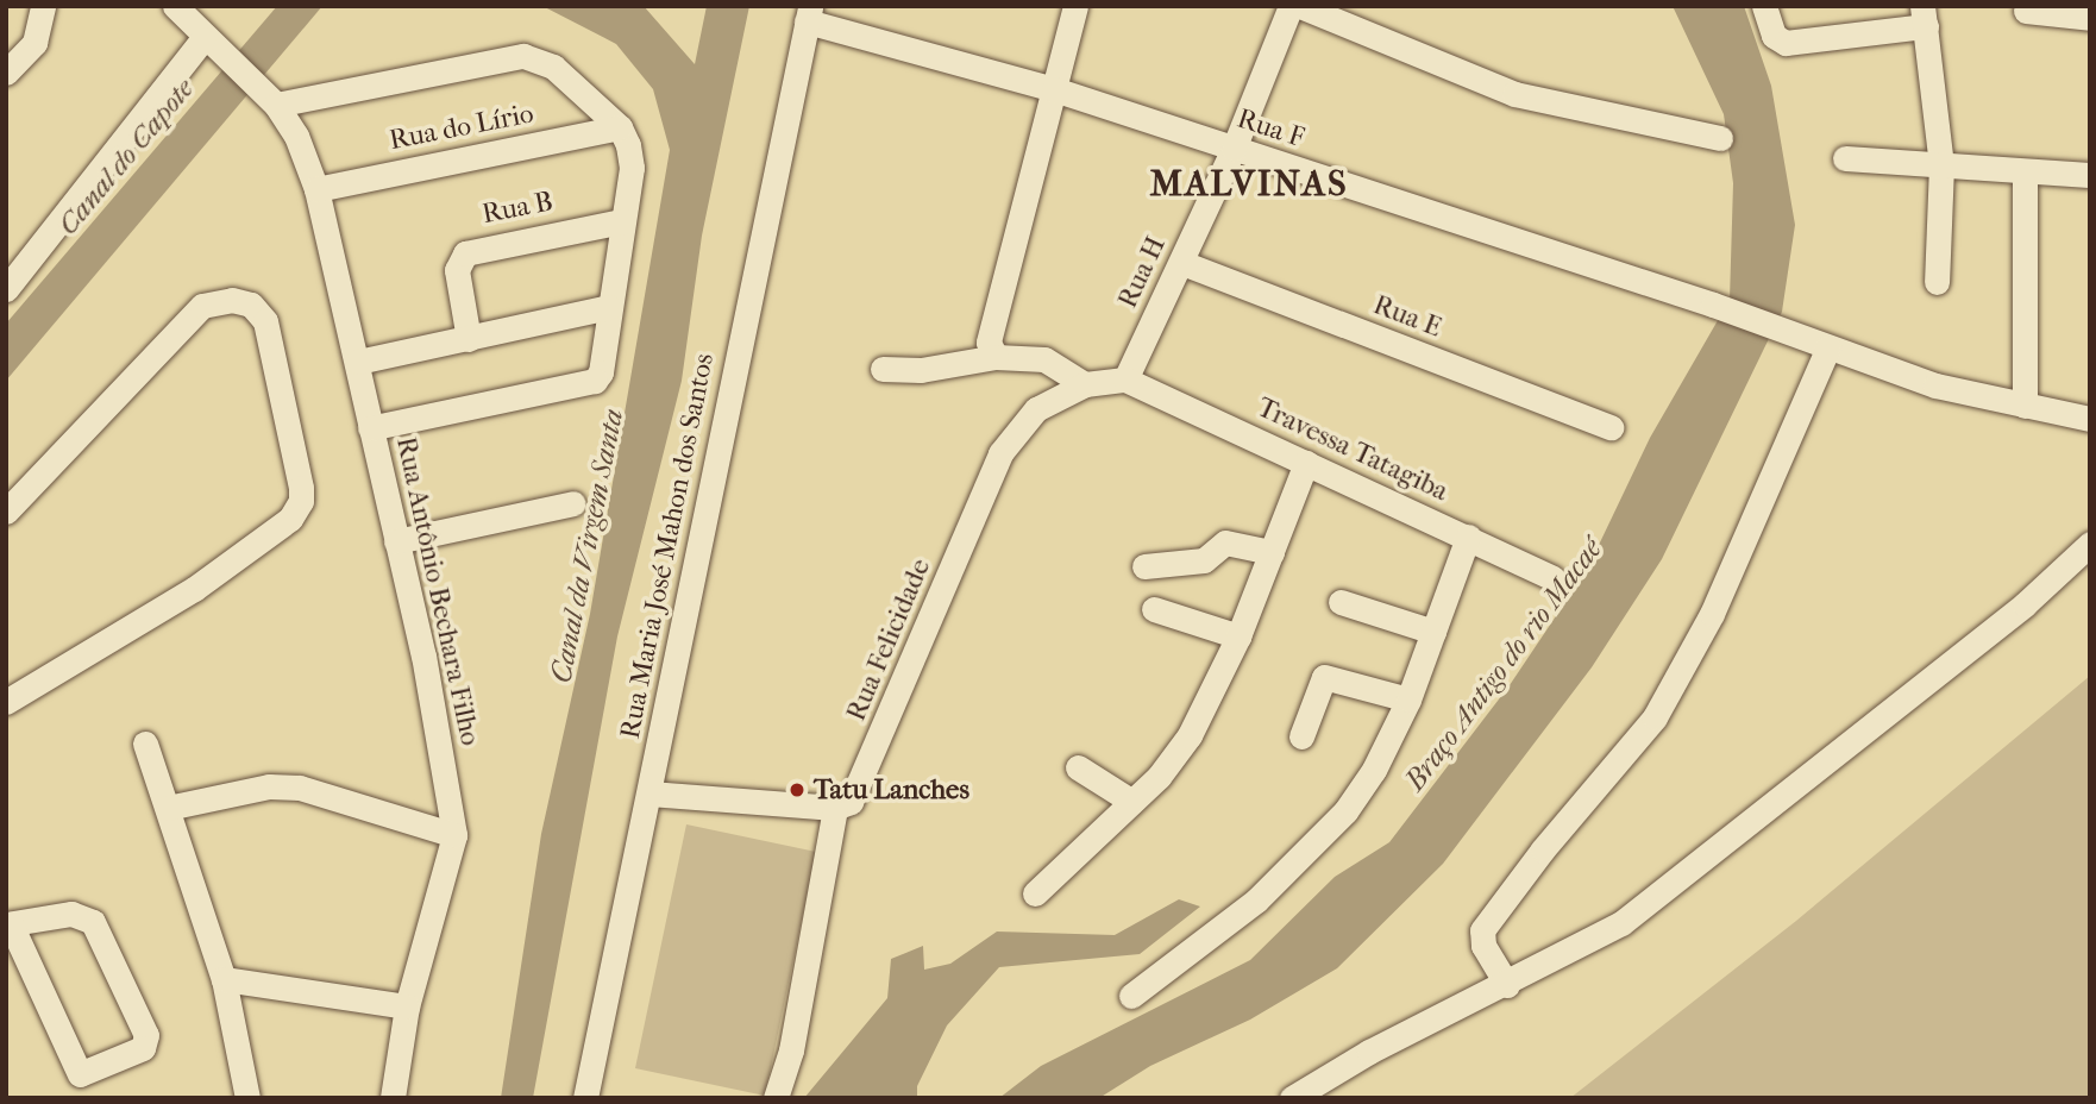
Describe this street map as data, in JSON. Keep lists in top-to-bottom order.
{
  "streets": {
    "street": [
      "Rua do Lírio",
      "Rua F",
      "Rua B",
      "Rua H",
      "Rua E",
      "Travessa Tatagiba",
      "Rua Maria José Mahon dos Santos",
      "Rua Antônio Bechara Filho",
      "Rua Felicidade"
    ]
  },
  "crossings": [
    ["Rua do Lírio", "Rua Antônio Bechara Filho"],
    ["Rua F", "Rua H"],
    ["Rua F", "Rua Maria José Mahon dos Santos"],
    ["Rua H", "Rua E"],
    ["Rua H", "Travessa Tatagiba"],
    ["Rua H", "Rua Felicidade"],
    ["Travessa Tatagiba", "Rua Felicidade"]
  ],
  "districts": ["MALVINAS"],
  "water": ["Canal do Capote", "Canal da Virgem Santa", "Braço Antigo do rio Macaé"],
  "places": ["Tatu Lanches"]
}
